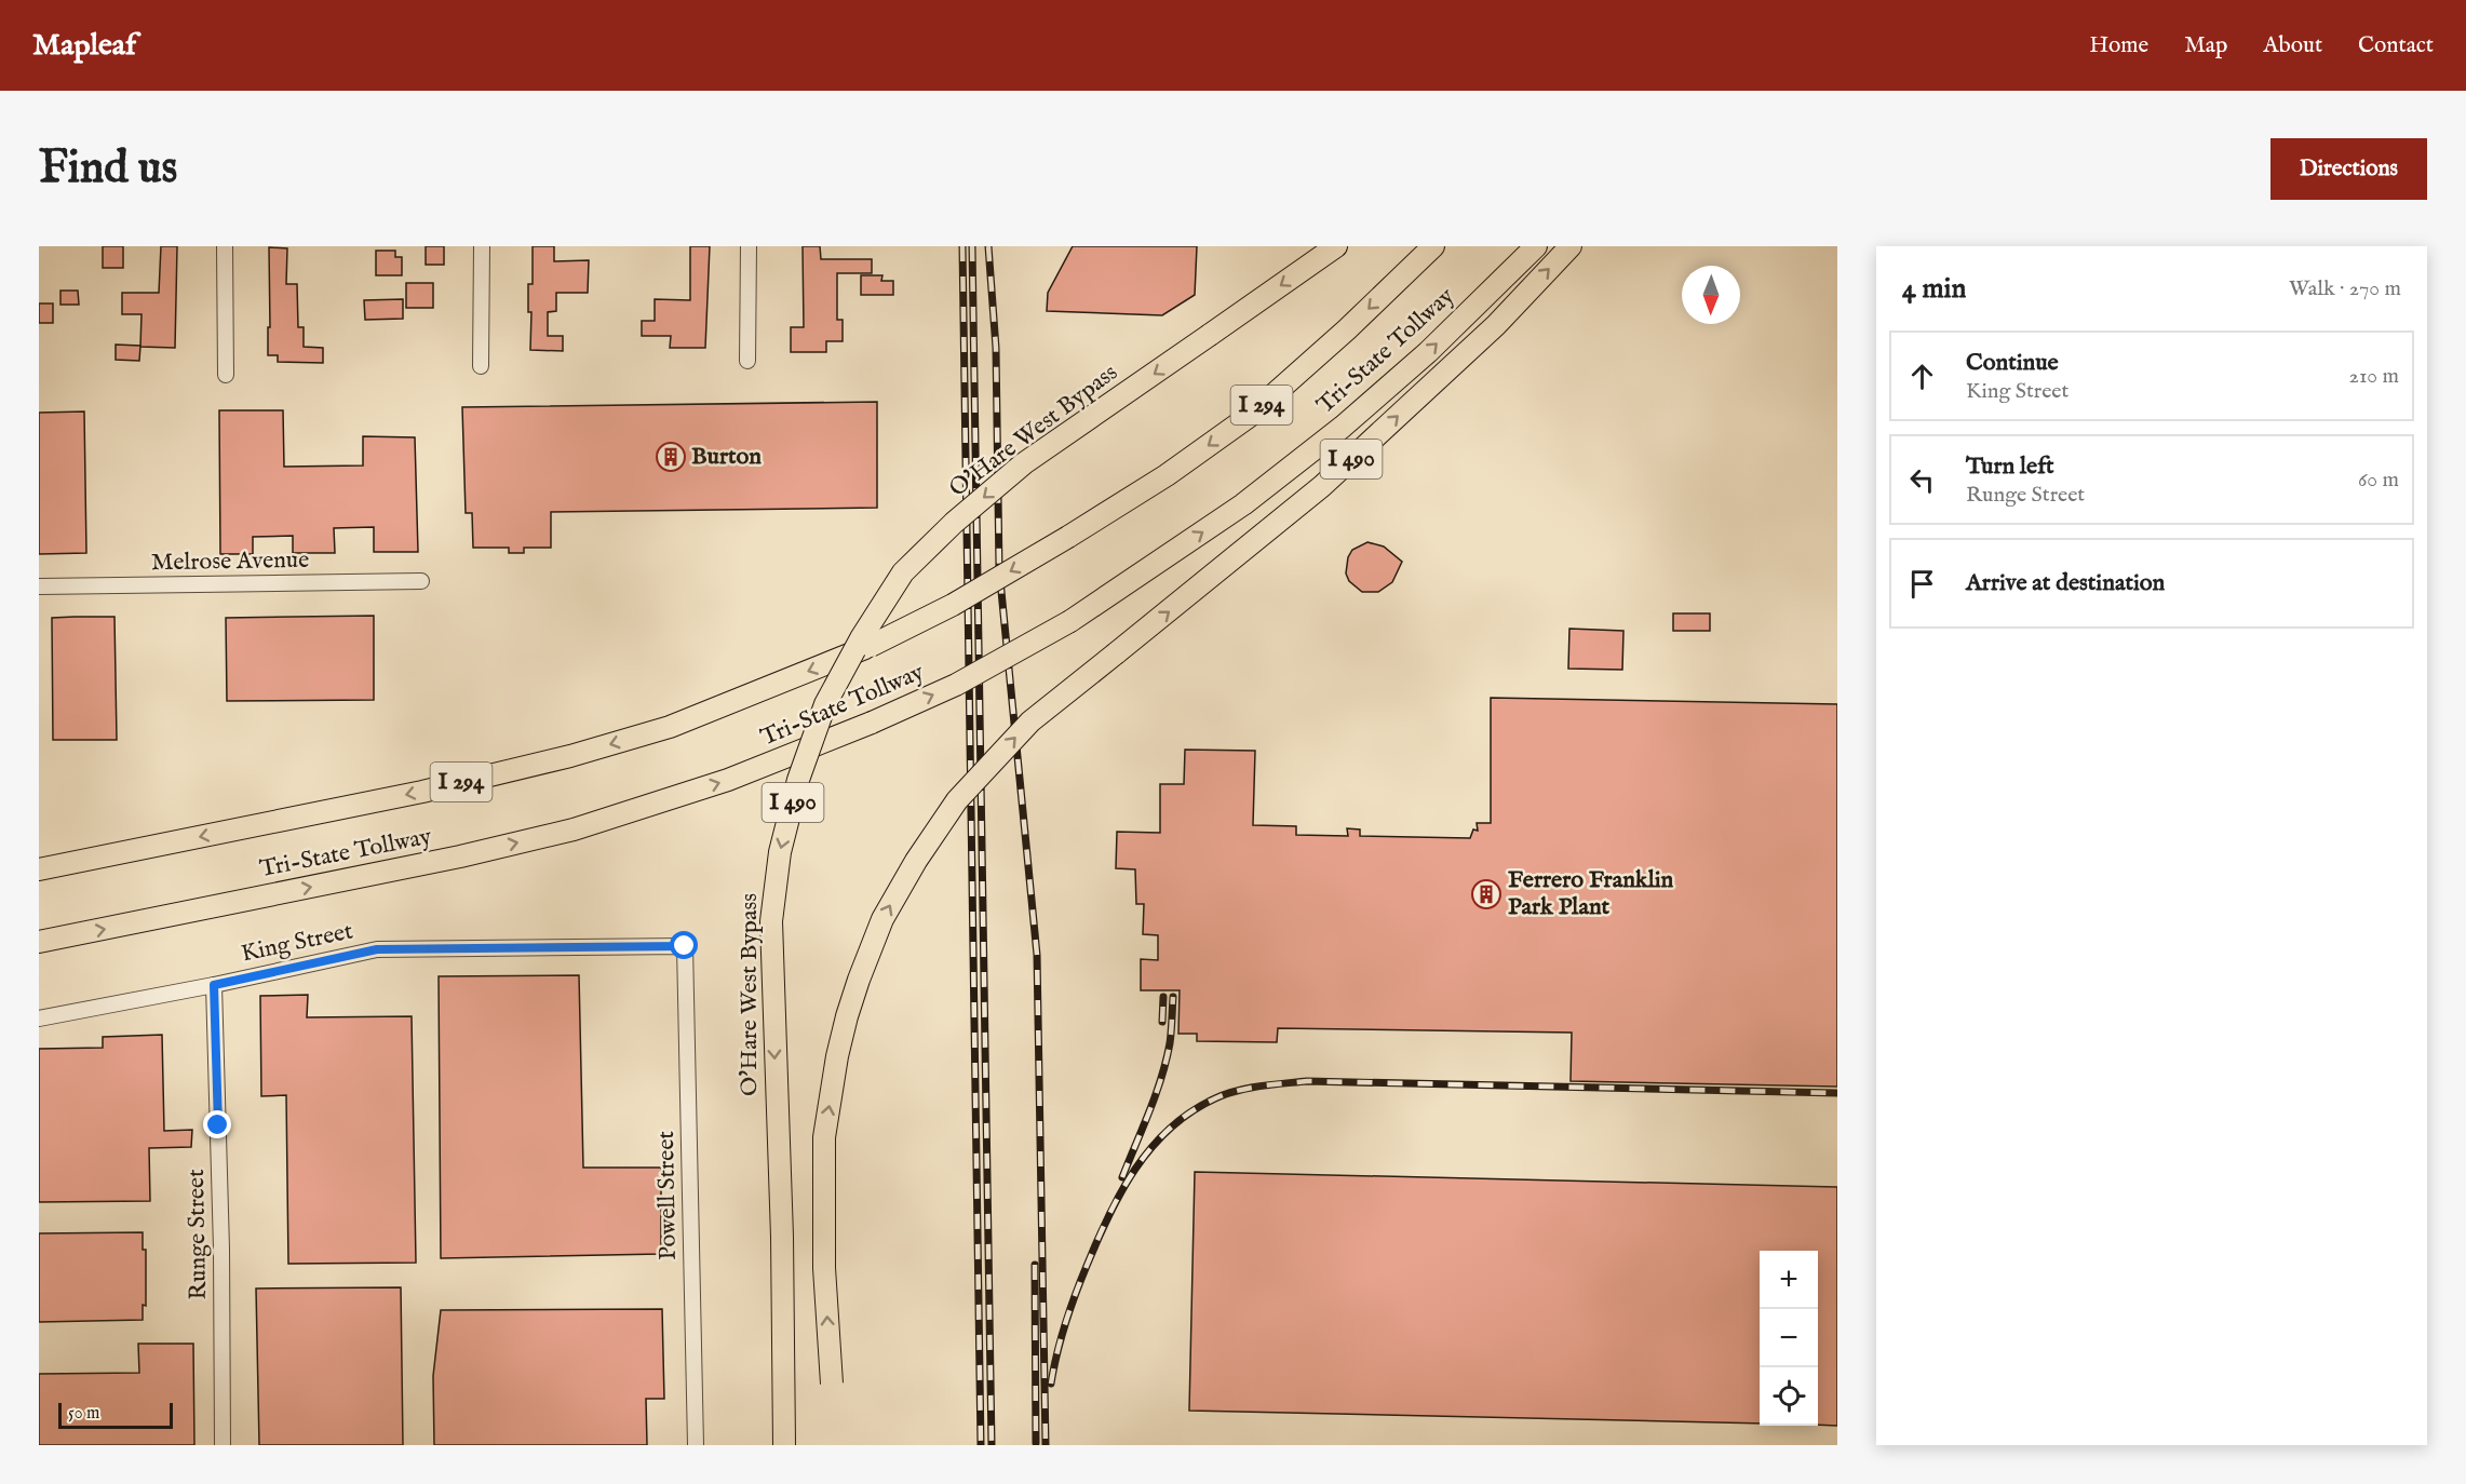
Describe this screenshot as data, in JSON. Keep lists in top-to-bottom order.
{
  "streets": {
    "highway": [
      "Tri-State Tollway",
      "I 294",
      "O'Hare West Bypass",
      "I 490"
    ],
    "street": [
      "Melrose Avenue",
      "King Street",
      "Powell Street",
      "Runge Street"
    ]
  },
  "crossings": [
    ["King Street", "Powell Street"],
    ["King Street", "Runge Street"]
  ],
  "places": {
    "building": ["Burton", "Ferrero Franklin Park Plant"]
  },
  "scale_bar": "50 m",
  "north": "bottom",
  "page": {
    "header": "Mapleaf",
    "nav": [
      "Home",
      "Map",
      "About",
      "Contact"
    ],
    "buttons": "Directions",
    "title": "Find us",
    "heading": ["4 min", "Walk · 270 m"],
    "list": [
      ["Continue", "King Street", "210 m"],
      ["Turn left", "Runge Street", "60 m"],
      "Arrive at destination"
    ],
    "map_buttons": ["+", "−"],
    "scale": "50 m"
  }
}
